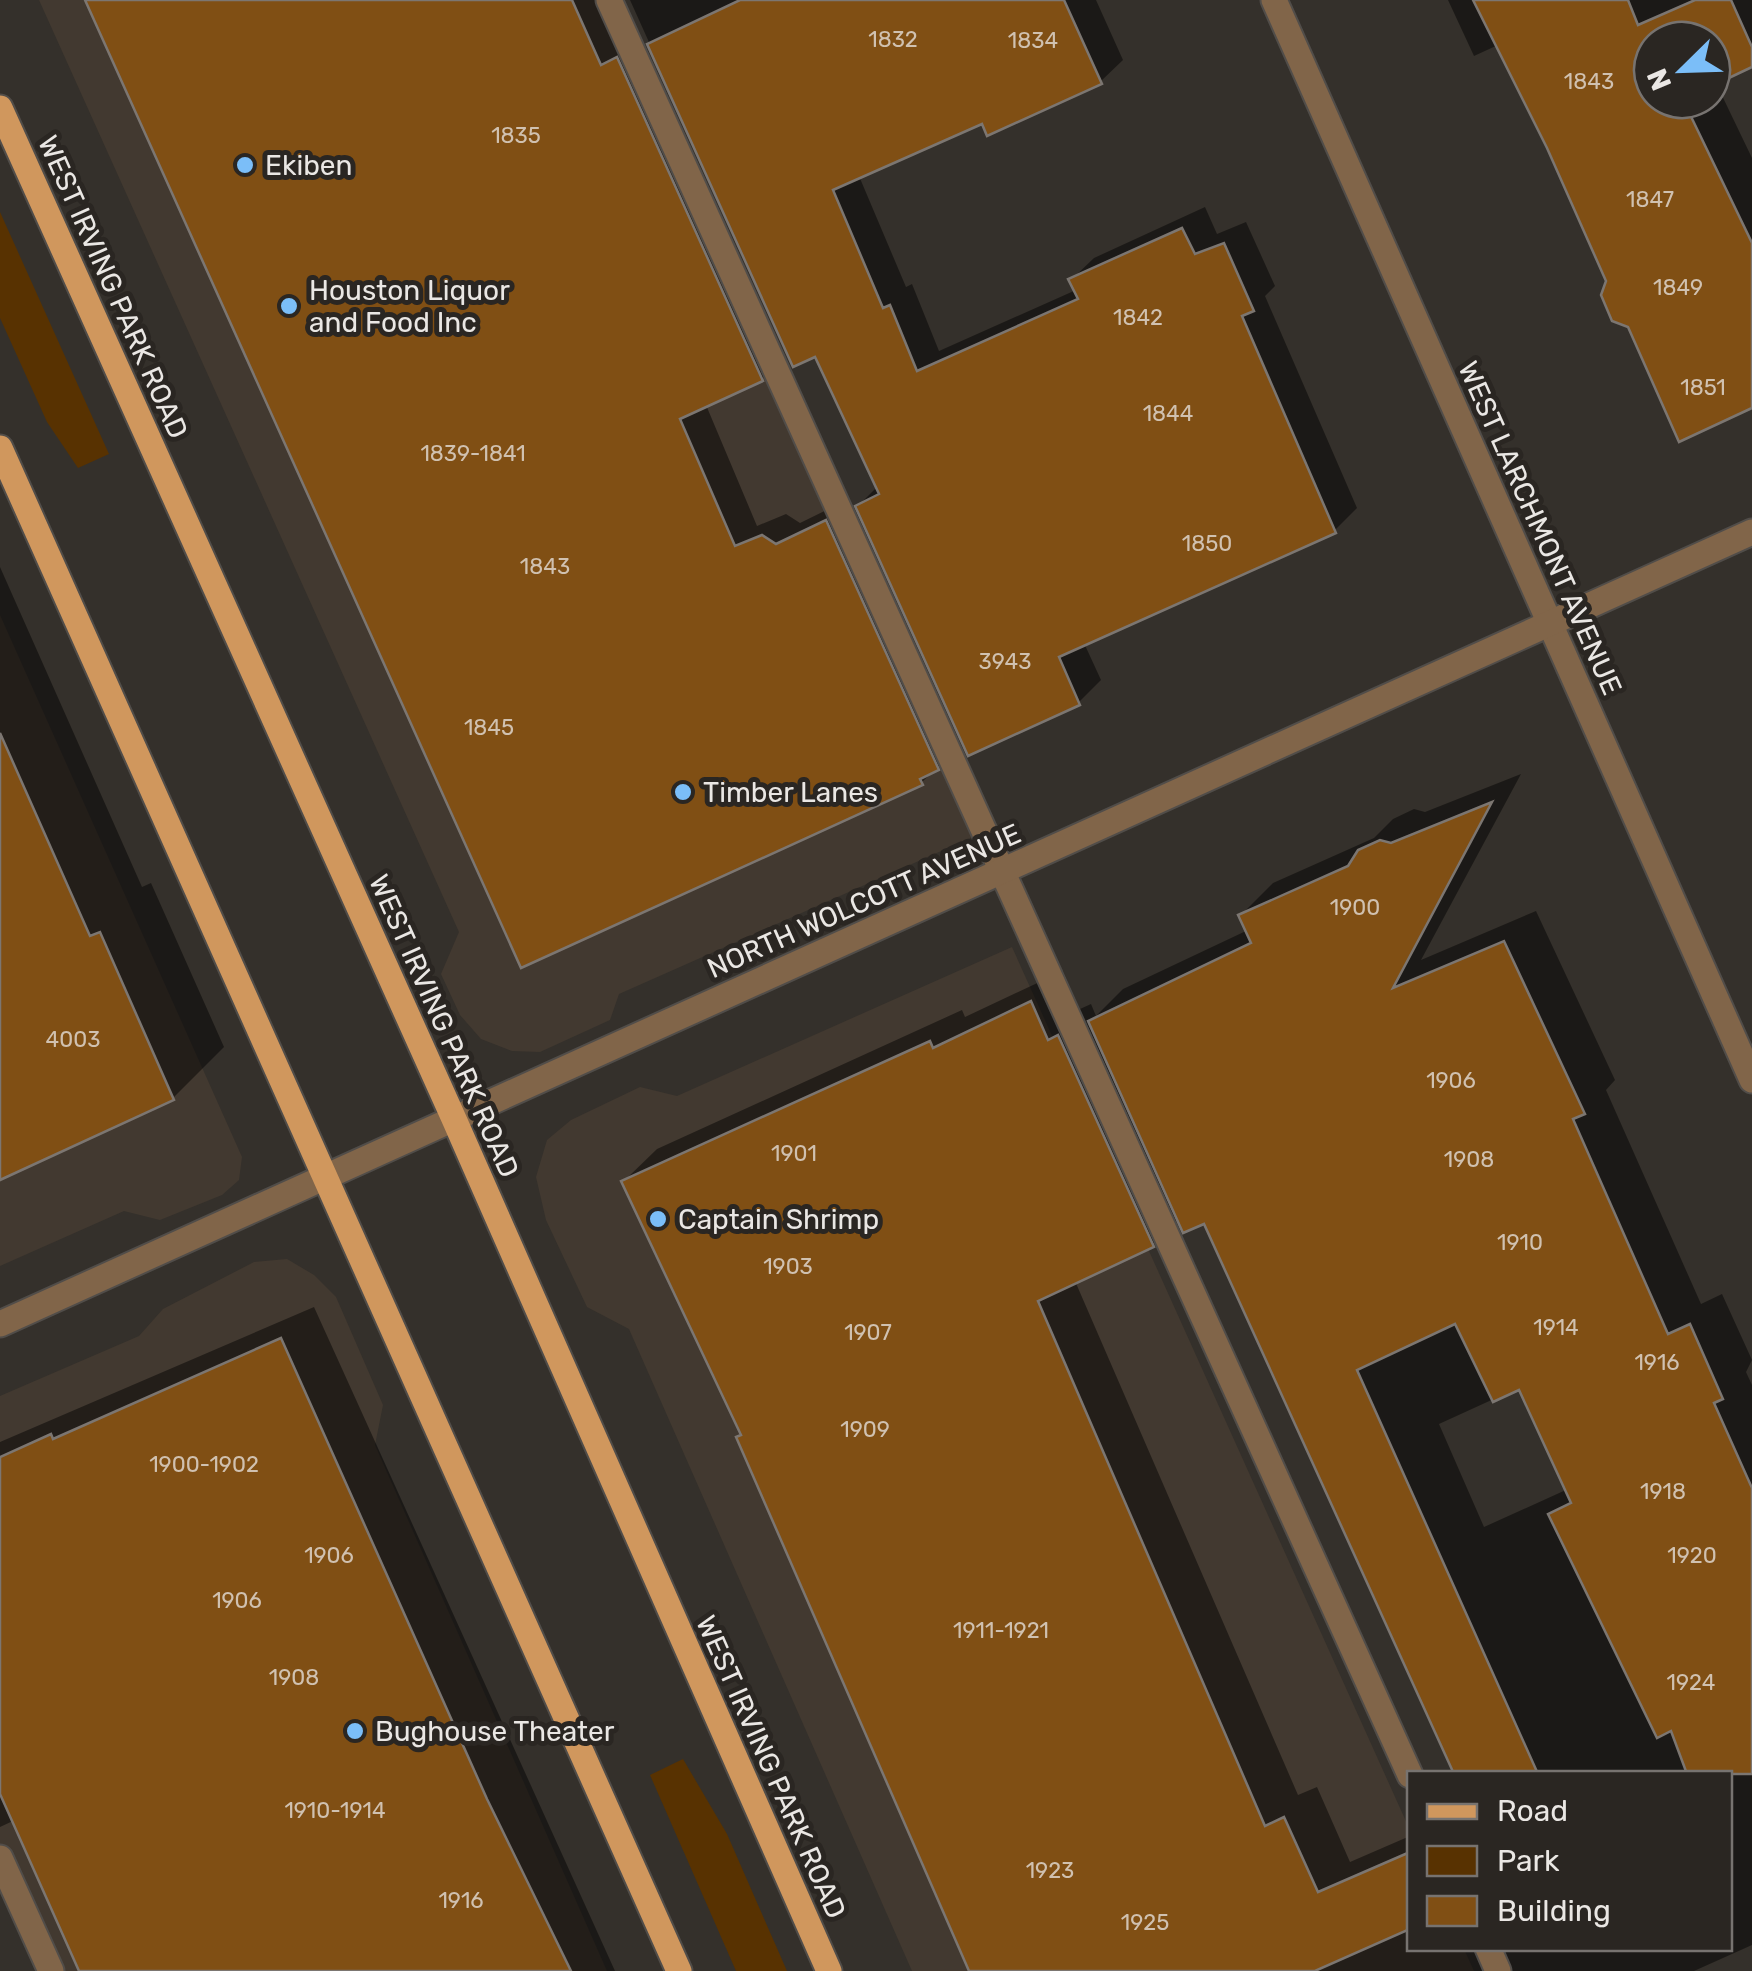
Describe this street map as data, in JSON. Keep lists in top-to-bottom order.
{
  "streets": {
    "main road": ["WEST IRVING PARK ROAD"],
    "street": ["WEST LARCHMONT AVENUE", "NORTH WOLCOTT AVENUE"]
  },
  "crossings": [
    ["WEST IRVING PARK ROAD", "NORTH WOLCOTT AVENUE"],
    ["WEST LARCHMONT AVENUE", "NORTH WOLCOTT AVENUE"]
  ],
  "places": [
    "Ekiben",
    "Houston Liquor and Food Inc",
    "Timber Lanes",
    "Captain Shrimp",
    "Bughouse Theater"
  ],
  "house_numbers": [
    "1832",
    "1834",
    "1843",
    "1835",
    "1847",
    "1849",
    "1842",
    "1851",
    "1844",
    "1839-1841",
    "1850",
    "1843",
    "3943",
    "1845",
    "1900",
    "4003",
    "1906",
    "1901",
    "1908",
    "1910",
    "1903",
    "1914",
    "1907",
    "1916",
    "1909",
    "1900-1902",
    "1918",
    "1906",
    "1920",
    "1906",
    "1911-1921",
    "1908",
    "1924",
    "1910-1914",
    "1923",
    "1916",
    "1925"
  ],
  "legend": ["Road", "Park", "Building"],
  "north": "bottom left"
}
